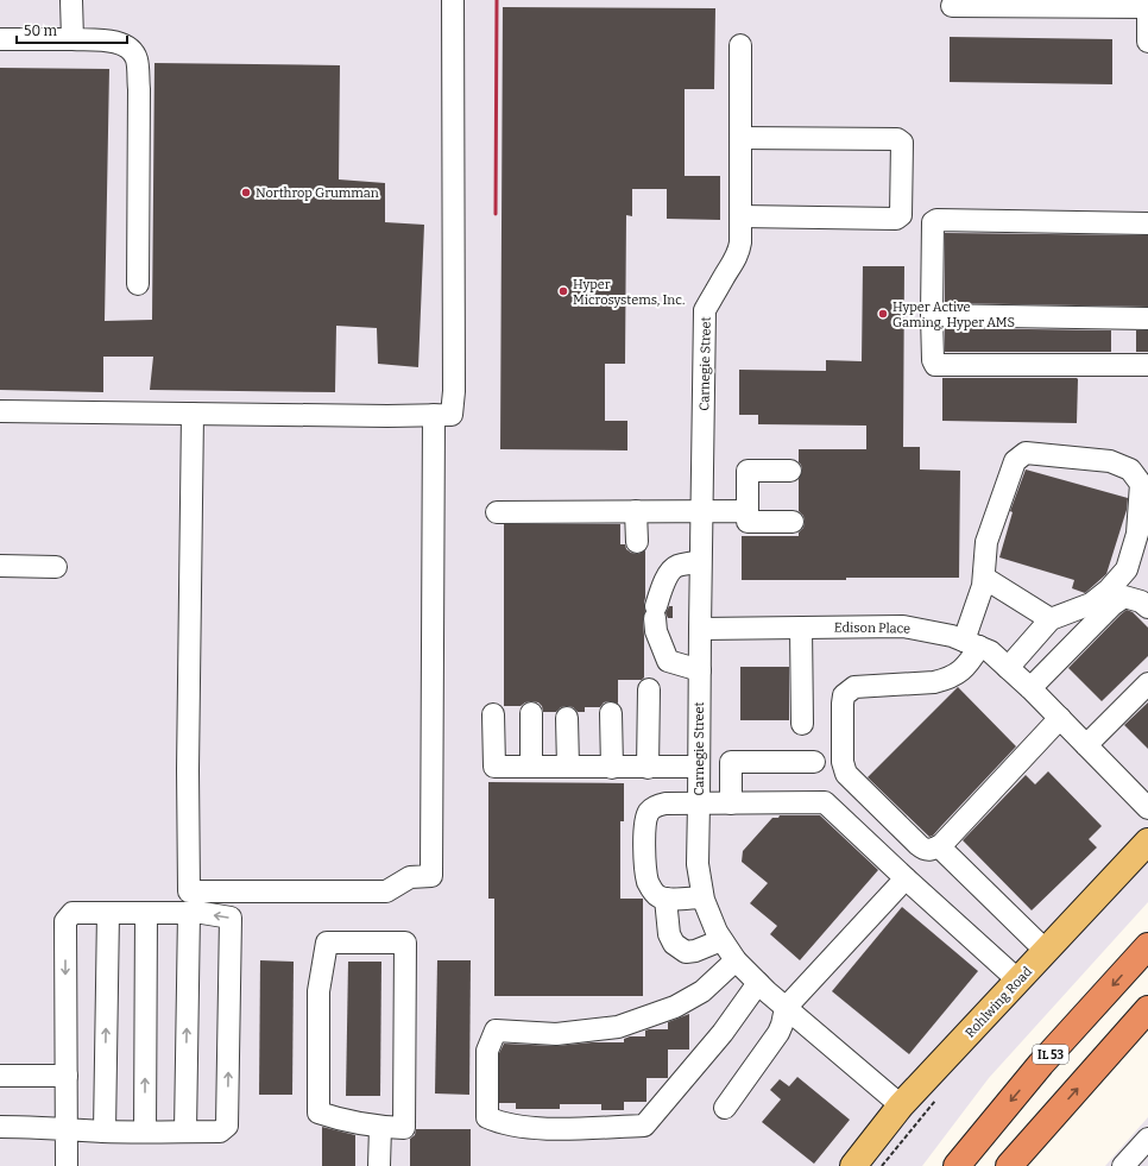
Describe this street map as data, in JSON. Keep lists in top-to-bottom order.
{
  "streets": {
    "highway": ["IL 53"],
    "main road": ["Rohlwing Road"],
    "street": ["Carnegie Street", "Edison Place"]
  },
  "crossings": [
    ["Carnegie Street", "Edison Place"],
    ["Carnegie Street", "Rohlwing Road"]
  ],
  "places": ["Northrop Grumman", "Hyper Microsystems, Inc.", "Hyper Active Gaming, Hyper AMS"],
  "scale_bar": "50 m"
}
